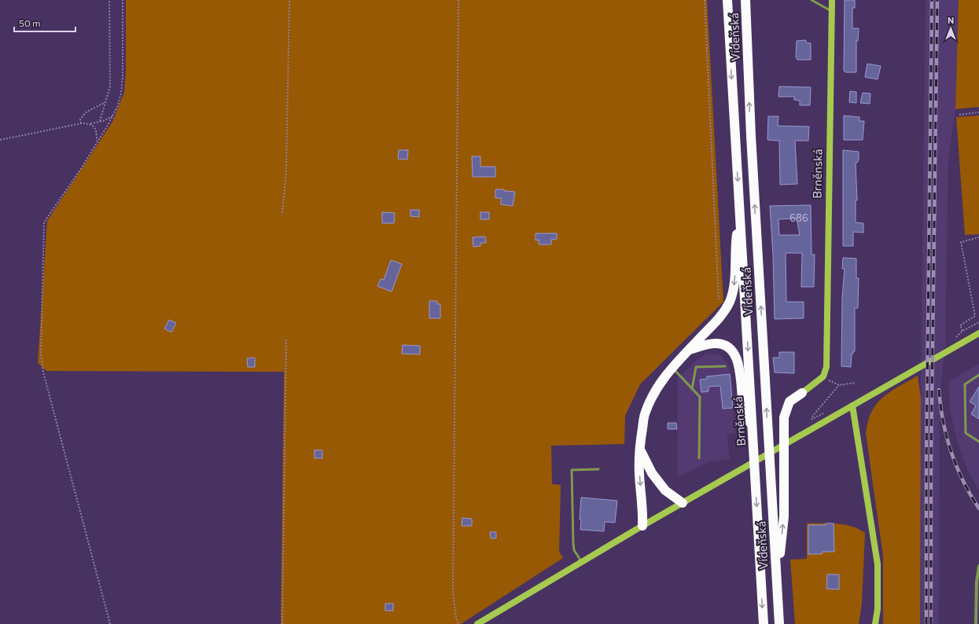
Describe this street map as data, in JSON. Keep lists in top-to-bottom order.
{
  "streets": {
    "highway": ["Vídeňská", "Brněnská"]
  },
  "crossings": [
    ["Vídeňská", "Brněnská"]
  ],
  "house_numbers": ["686"],
  "scale_bar": "50 m",
  "north": "top"
}
